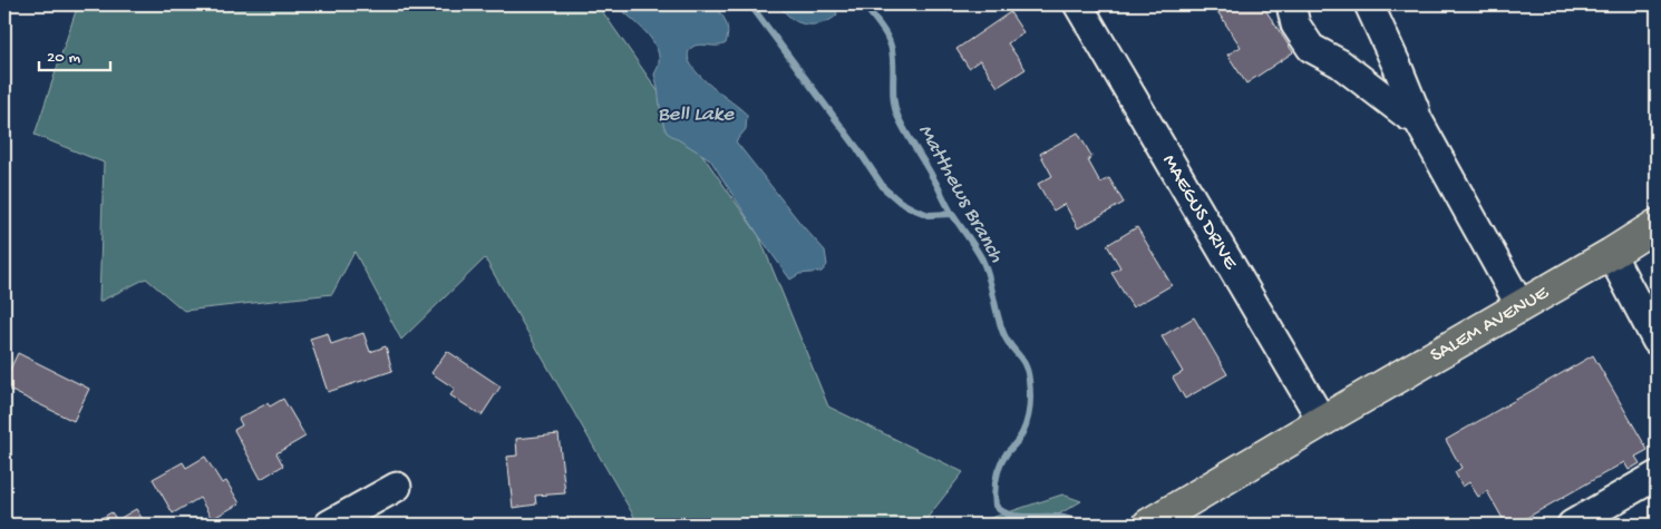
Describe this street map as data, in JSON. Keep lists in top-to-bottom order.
{
  "streets": {
    "main road": ["SALEM AVENUE"],
    "street": ["MAEGUS DRIVE"]
  },
  "crossings": [
    ["MAEGUS DRIVE", "SALEM AVENUE"]
  ],
  "water": ["Bell Lake", "Matthews Branch"],
  "scale_bar": "20 m"
}
